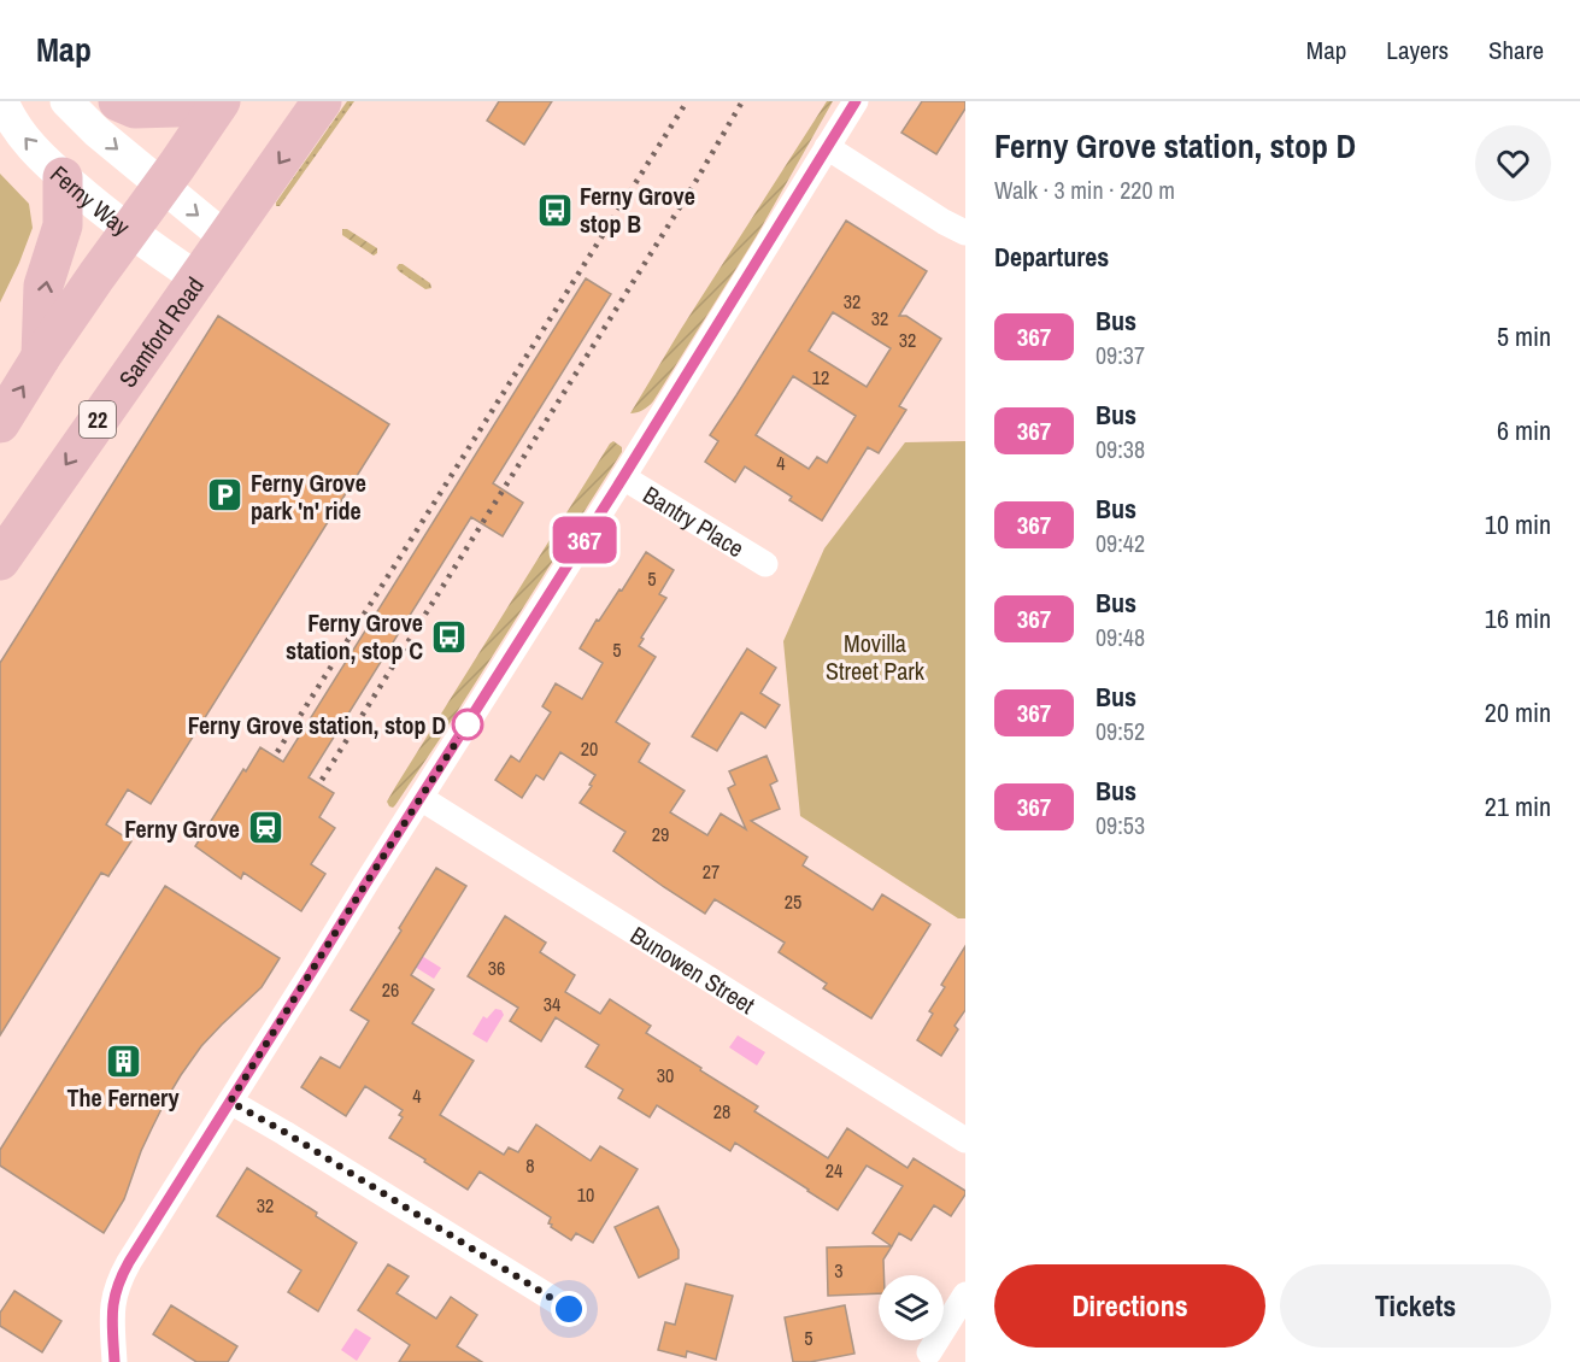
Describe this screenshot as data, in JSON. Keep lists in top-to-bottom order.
{
  "streets": {
    "main road": ["Samford Road", "22"],
    "street": ["Ferny Way", "Bantry Place", "Bunowen Street"]
  },
  "crossings": [
    ["Ferny Way", "Samford Road"]
  ],
  "parks": ["Movilla Street Park"],
  "places": {
    "bus stop": ["Ferny Grove stop B", "Ferny Grove station, stop C"],
    "parking": ["Ferny Grove park 'n' ride"],
    "other": ["Ferny Grove station, stop D"],
    "station": ["Ferny Grove"],
    "building": ["The Fernery"]
  },
  "lines": ["bus line 367"],
  "house_numbers": [
    "32",
    "32",
    "32",
    "12",
    "4",
    "5",
    "5",
    "20",
    "29",
    "27",
    "25",
    "36",
    "26",
    "34",
    "30",
    "4",
    "28",
    "8",
    "24",
    "10",
    "32",
    "3",
    "5"
  ],
  "page": {
    "header": "Map",
    "nav": ["Map", "Layers", "Share"],
    "on_map": "367",
    "heading": [
      ["Ferny Grove station, stop D", "Walk · 3 min · 220 m"],
      "Departures"
    ],
    "list": [
      {
        "mark": "367",
        "name": "Bus",
        "note": "09:37",
        "value": "5 min"
      },
      {
        "mark": "367",
        "name": "Bus",
        "note": "09:38",
        "value": "6 min"
      },
      {
        "mark": "367",
        "name": "Bus",
        "note": "09:42",
        "value": "10 min"
      },
      {
        "mark": "367",
        "name": "Bus",
        "note": "09:48",
        "value": "16 min"
      },
      {
        "mark": "367",
        "name": "Bus",
        "note": "09:52",
        "value": "20 min"
      },
      {
        "mark": "367",
        "name": "Bus",
        "note": "09:53",
        "value": "21 min"
      }
    ],
    "buttons": ["Directions", "Tickets"]
  }
}
